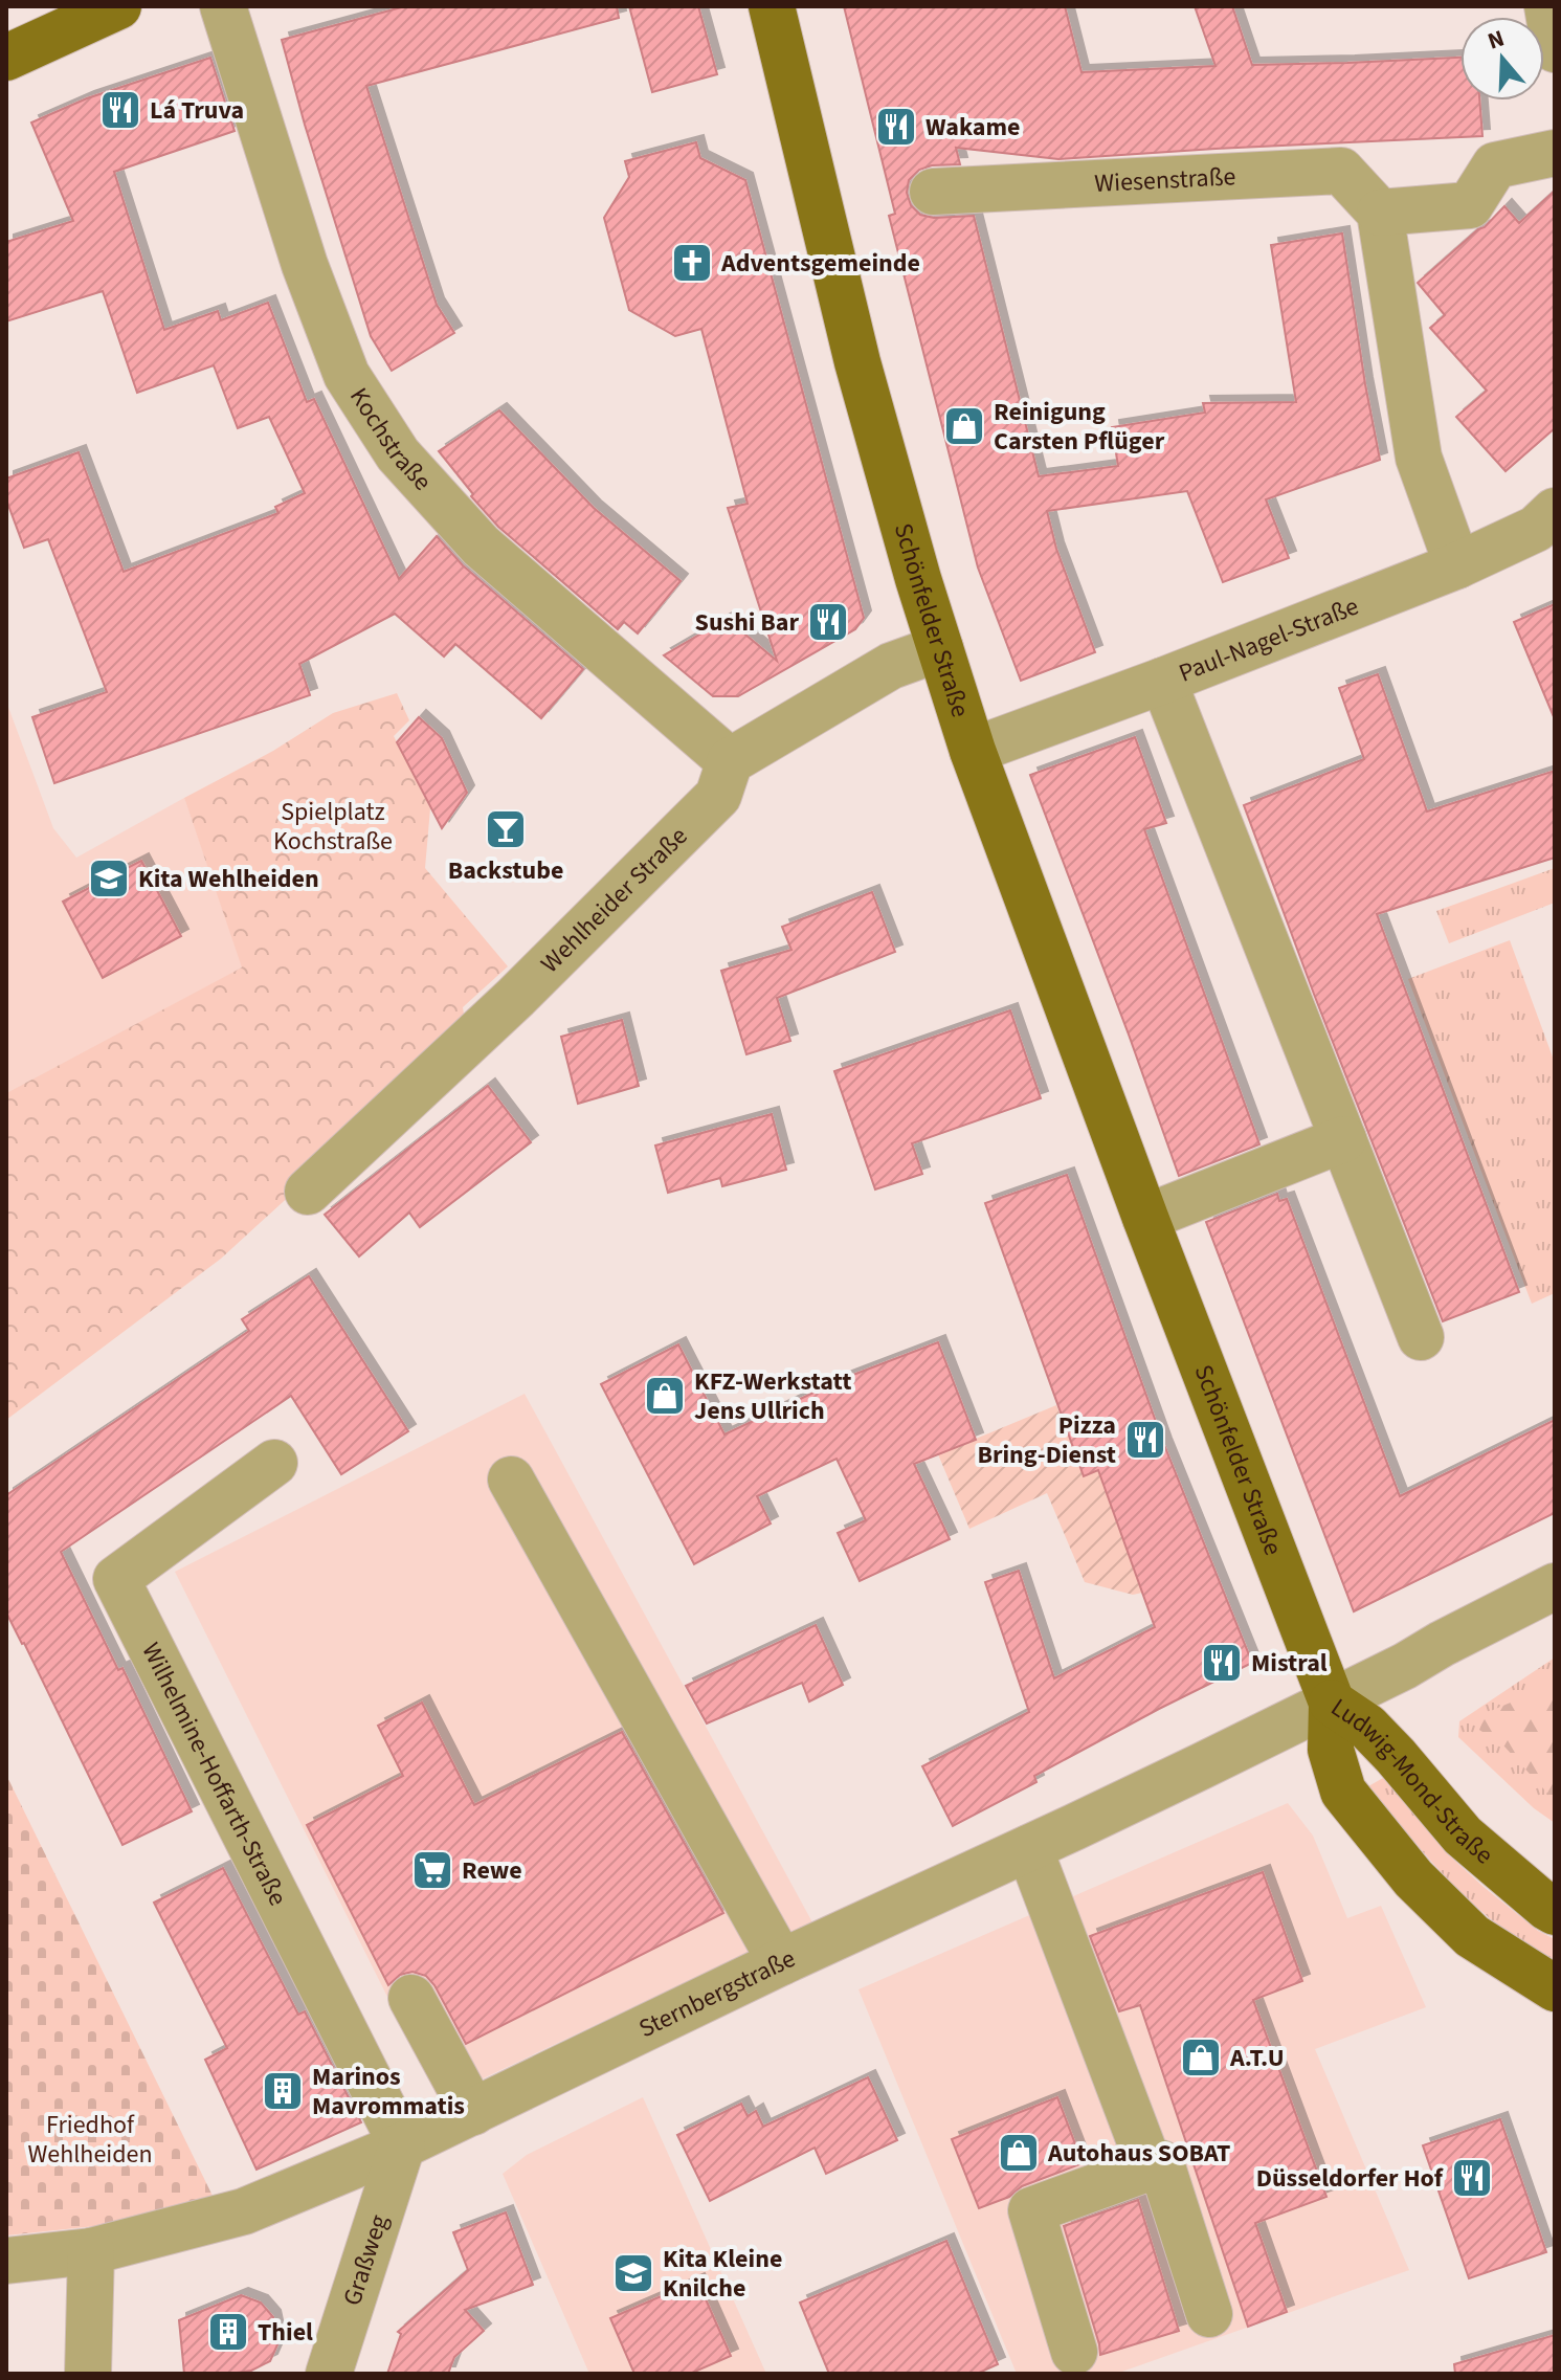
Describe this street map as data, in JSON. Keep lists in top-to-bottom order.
{
  "streets": {
    "main road": ["Schönfelder Straße", "Ludwig-Mond-Straße"],
    "street": [
      "Wiesenstraße",
      "Kochstraße",
      "Paul-Nagel-Straße",
      "Wehlheider Straße",
      "Wilhelmine-Hoffarth-Straße",
      "Sternbergstraße",
      "Graßweg"
    ]
  },
  "crossings": [
    ["Kochstraße", "Wehlheider Straße"],
    ["Schönfelder Straße", "Paul-Nagel-Straße"],
    ["Schönfelder Straße", "Ludwig-Mond-Straße"],
    ["Schönfelder Straße", "Sternbergstraße"],
    ["Wilhelmine-Hoffarth-Straße", "Sternbergstraße"],
    ["Wilhelmine-Hoffarth-Straße", "Graßweg"],
    ["Ludwig-Mond-Straße", "Sternbergstraße"],
    ["Sternbergstraße", "Graßweg"]
  ],
  "parks": ["Spielplatz Kochstraße", "Friedhof Wehlheiden"],
  "places": {
    "restaurant": [
      "Lá Truva",
      "Wakame",
      "Sushi Bar",
      "Pizza Bring-Dienst",
      "Mistral",
      "Düsseldorfer Hof"
    ],
    "church": ["Adventsgemeinde"],
    "shop": [
      "Reinigung Carsten Pflüger",
      "KFZ-Werkstatt Jens Ullrich",
      "A.T.U",
      "Autohaus SOBAT"
    ],
    "bar": ["Backstube"],
    "school or university": ["Kita Wehlheiden", "Kita Kleine Knilche"],
    "supermarket": ["Rewe"],
    "building": ["Marinos Mavrommatis", "Thiel"]
  },
  "north": "top"
}
